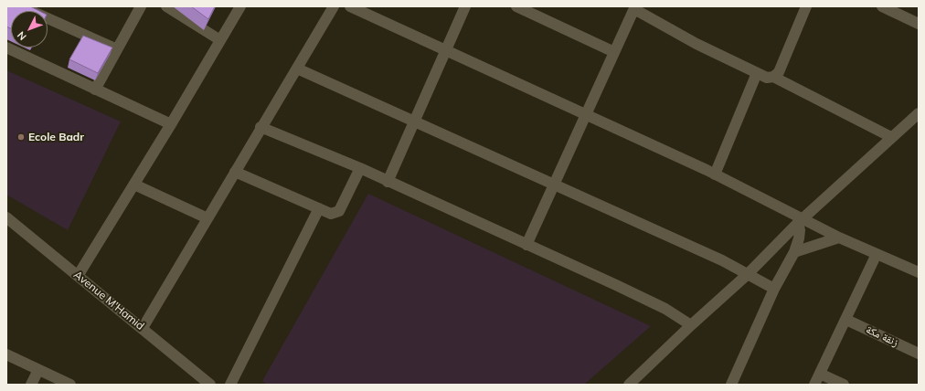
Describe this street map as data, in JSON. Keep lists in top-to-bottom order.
{
  "streets": {
    "street": ["Avenue M'Hamid", "زنقة مكة"]
  },
  "places": ["Ecole Badr"],
  "north": "bottom left"
}
